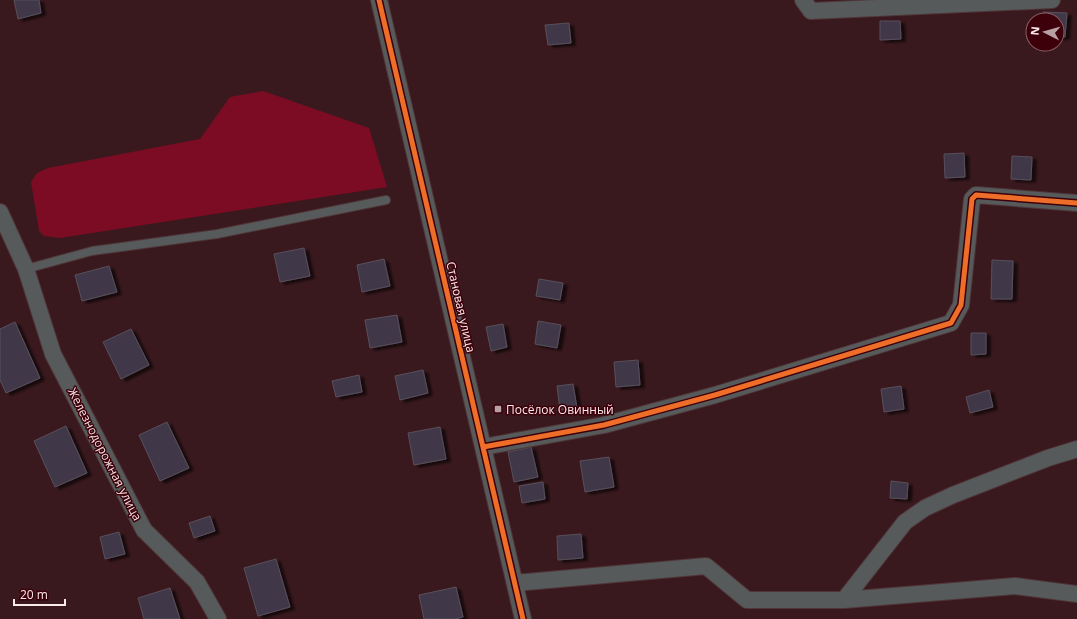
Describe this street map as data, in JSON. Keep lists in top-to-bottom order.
{
  "streets": {
    "street": ["Становая улица", "Железнодорожная улица"]
  },
  "places": {
    "transit": ["Посёлок Овинный"]
  },
  "scale_bar": "20 m",
  "north": "left"
}
